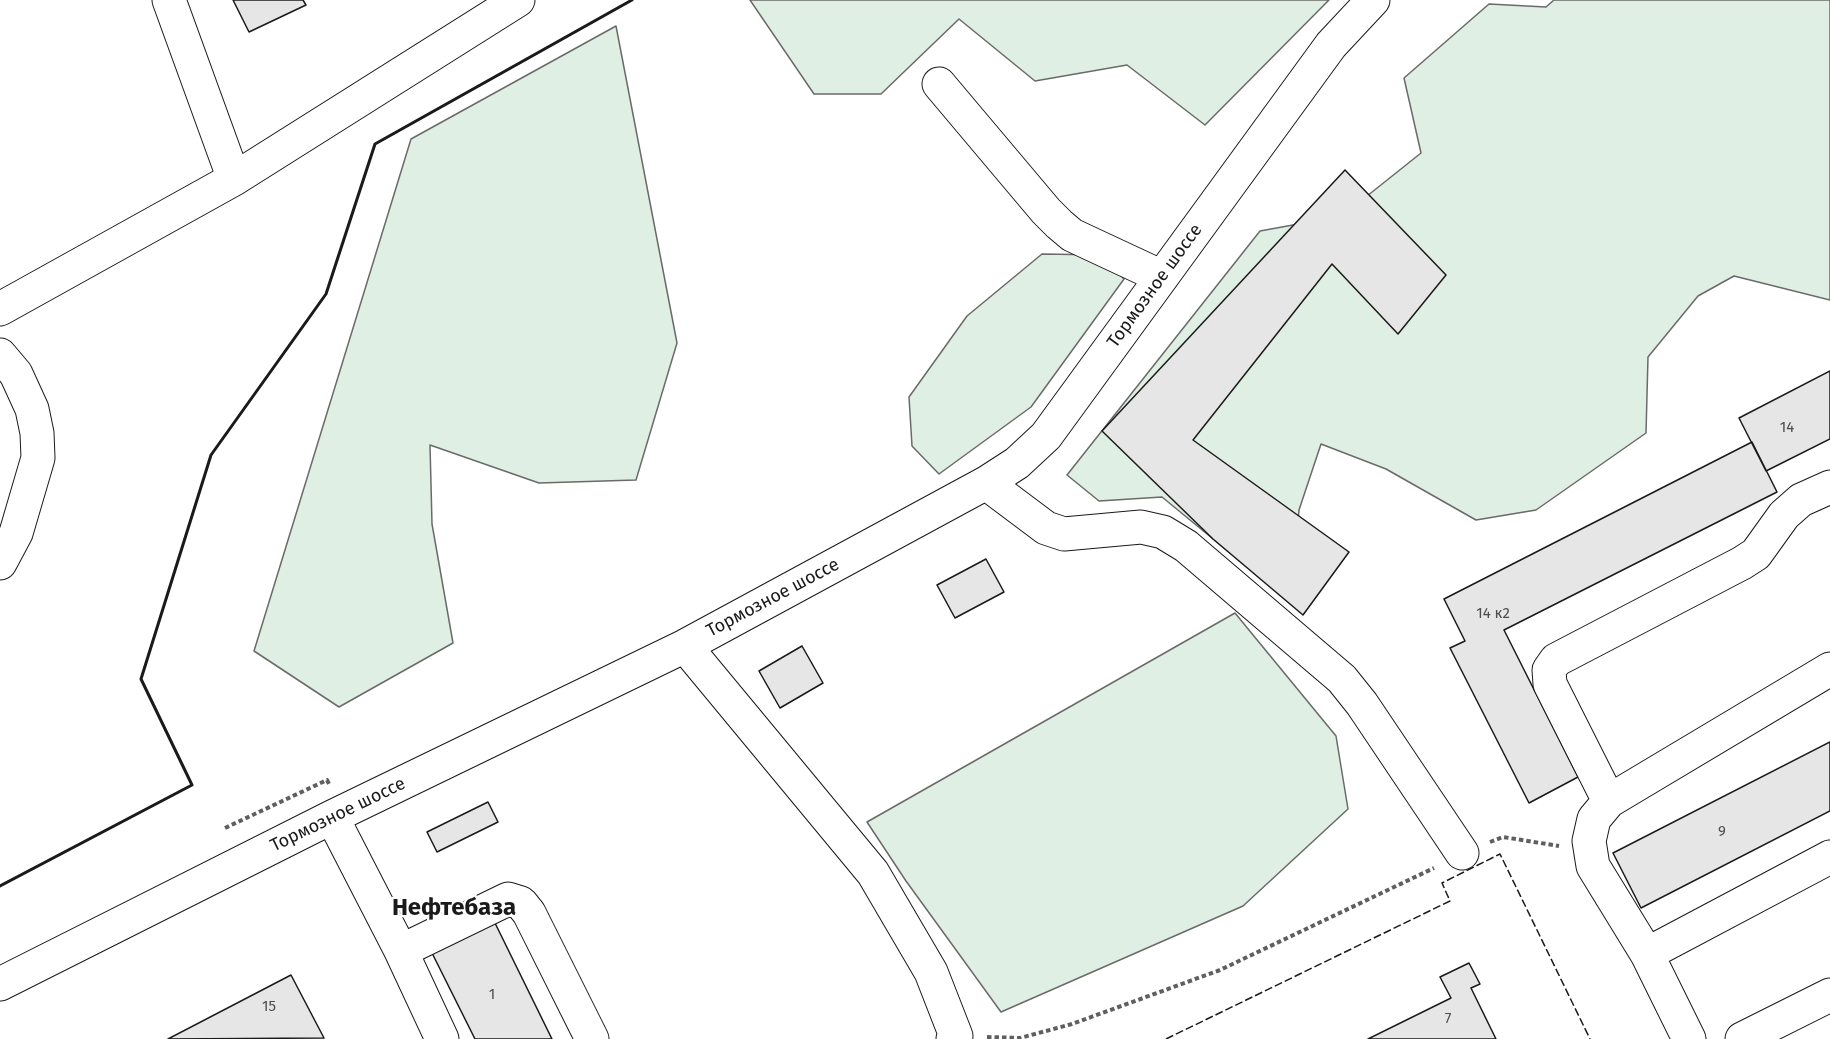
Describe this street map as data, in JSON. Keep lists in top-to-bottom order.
{
  "streets": {
    "street": ["Тормозное шоссе"]
  },
  "districts": ["Нефтебаза"],
  "house_numbers": [
    "14",
    "14 к2",
    "9",
    "1",
    "15",
    "7"
  ]
}
